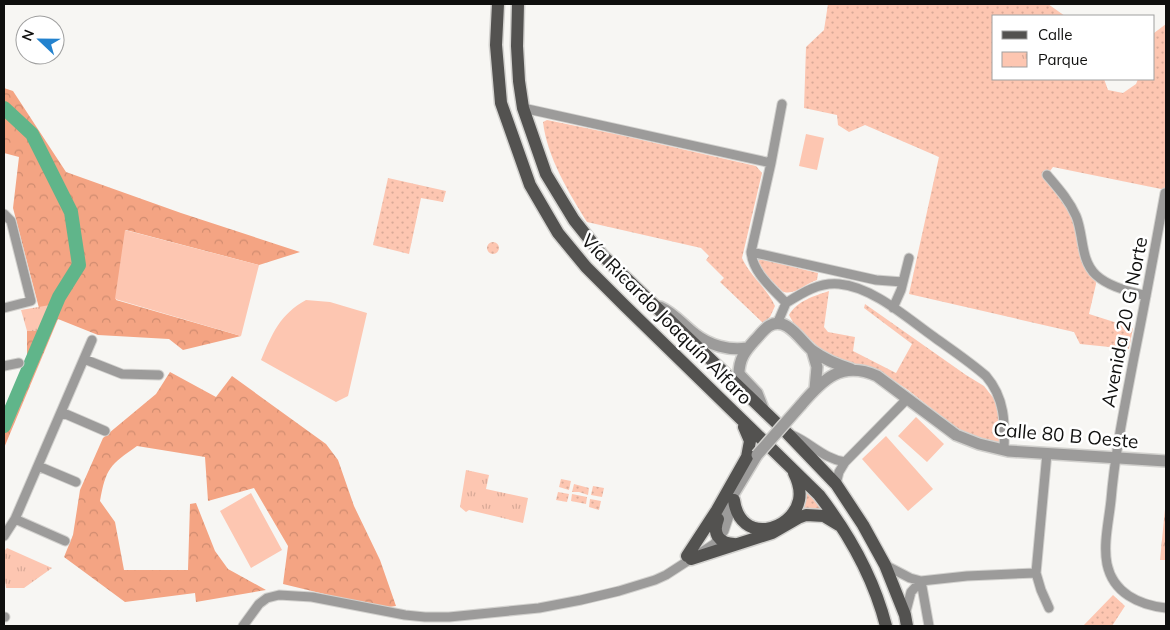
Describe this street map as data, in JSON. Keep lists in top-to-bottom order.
{
  "streets": {
    "main road": ["Vía Ricardo Joaquín Alfaro"],
    "street": ["Avenida 20 G Norte", "Calle 80 B Oeste"]
  },
  "crossings": [
    ["Avenida 20 G Norte", "Calle 80 B Oeste"]
  ],
  "legend": ["Calle", "Parque"],
  "north": "left"
}
